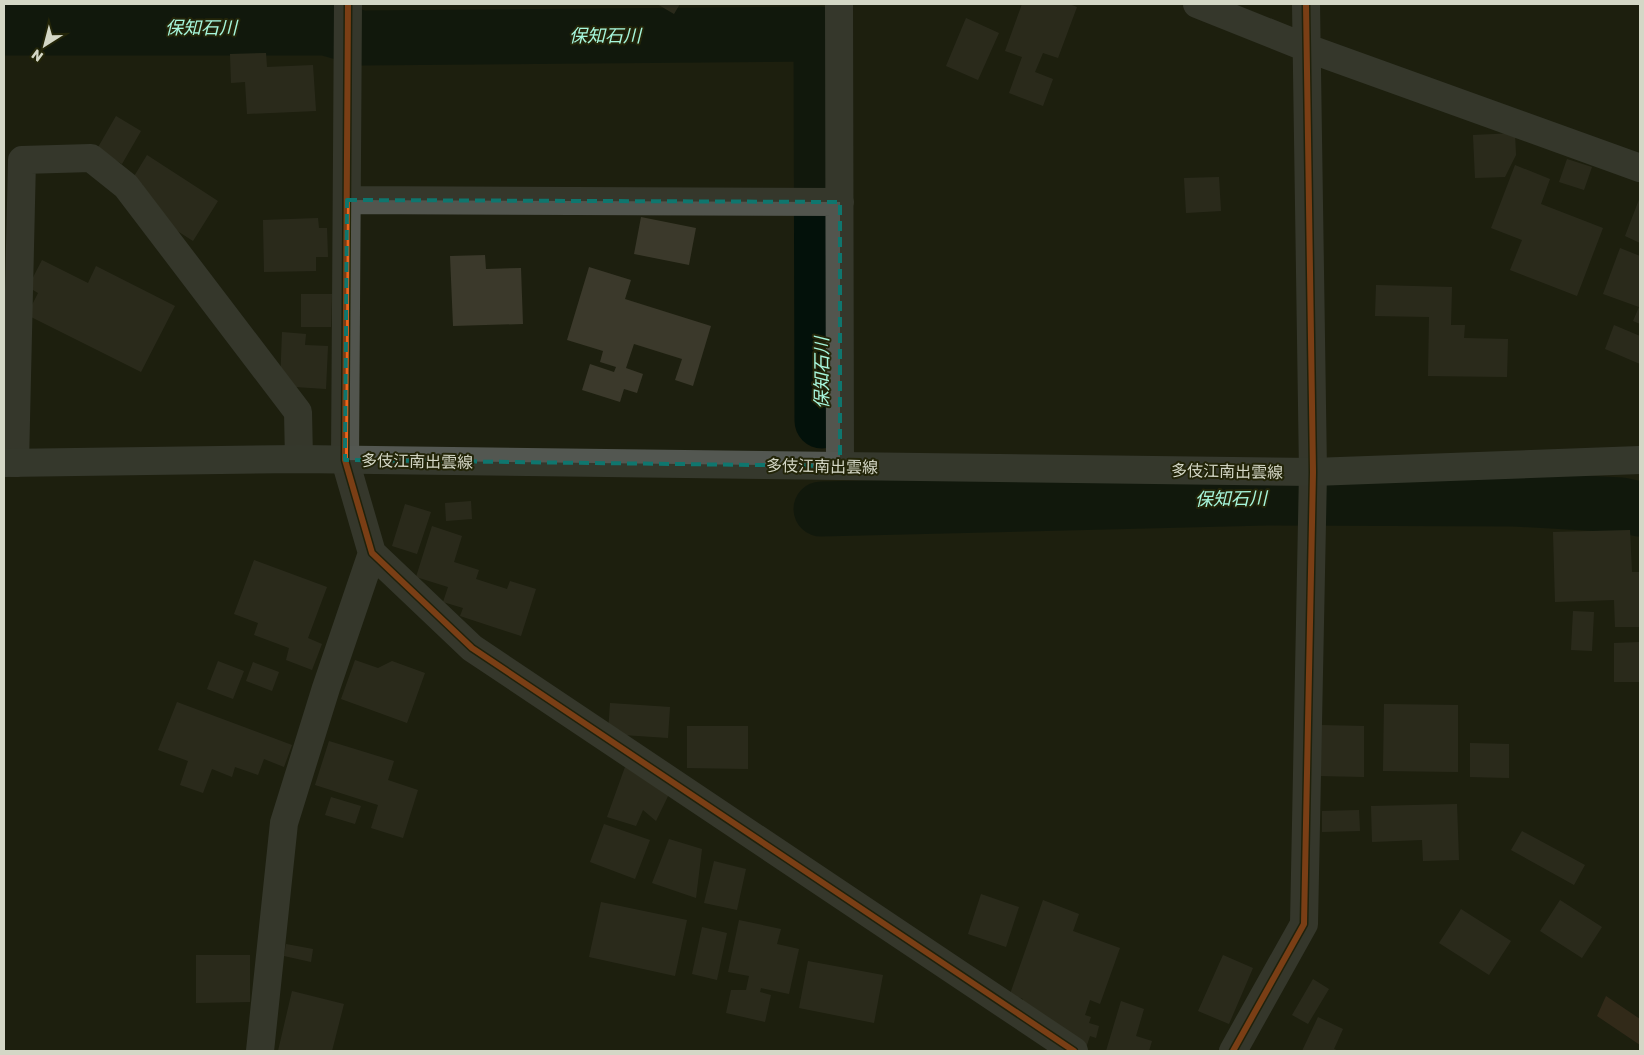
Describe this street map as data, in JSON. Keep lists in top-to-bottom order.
{
  "streets": {
    "main road": ["多伎江南出雲線"]
  },
  "water": ["保知石川"],
  "north": "bottom left"
}
